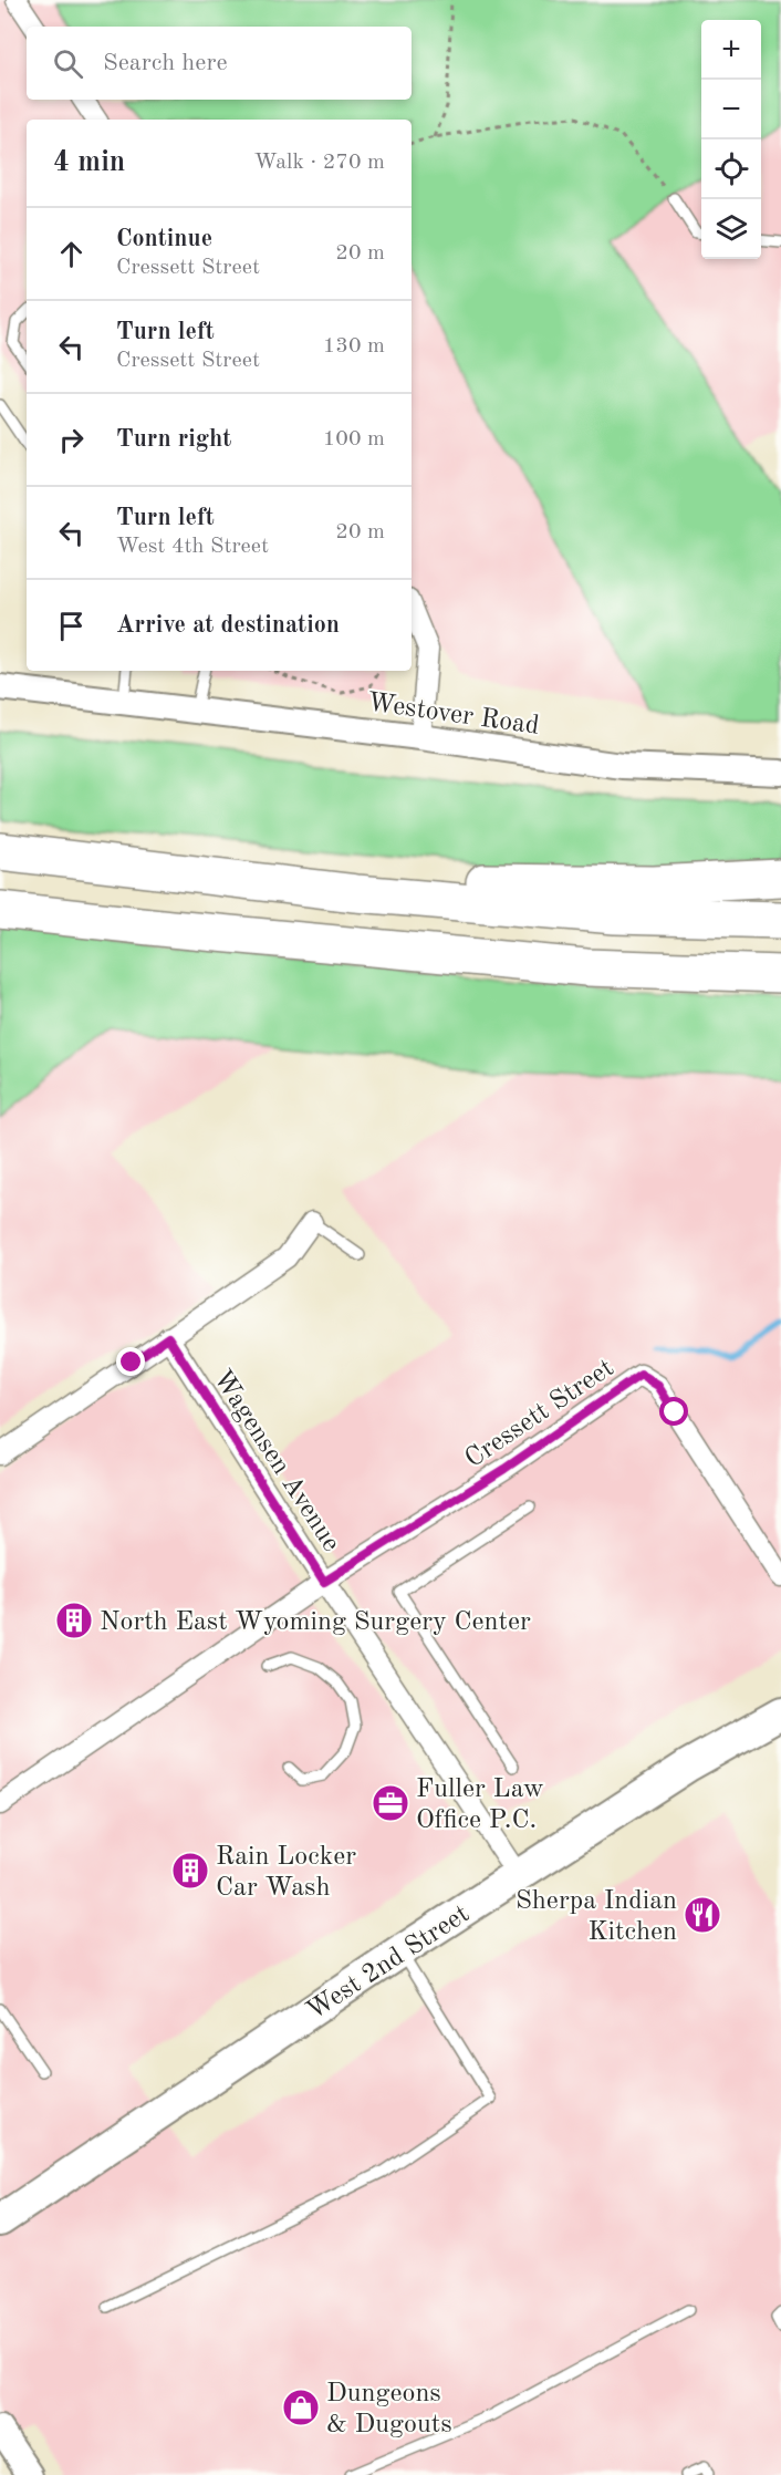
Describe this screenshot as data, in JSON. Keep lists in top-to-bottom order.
{
  "streets": {
    "main road": ["West 2nd Street"],
    "street": ["Westover Road", "Cressett Street", "Wagensen Avenue"]
  },
  "crossings": [
    ["Cressett Street", "Wagensen Avenue"],
    ["Wagensen Avenue", "West 2nd Street"]
  ],
  "places": {
    "building": ["North East Wyoming Surgery Center", "Rain Locker Car Wash"],
    "office": ["Fuller Law Office P.C."],
    "restaurant": ["Sherpa Indian Kitchen"],
    "shop": ["Dungeons & Dugouts"]
  },
  "page": {
    "map_buttons": ["+", "−"],
    "search": "Search here",
    "heading": ["4 min", "Walk · 270 m"],
    "list": [
      ["Continue", "Cressett Street", "20 m"],
      ["Turn left", "Cressett Street", "130 m"],
      ["Turn right", "100 m"],
      ["Turn left", "West 4th Street", "20 m"],
      "Arrive at destination"
    ]
  }
}
